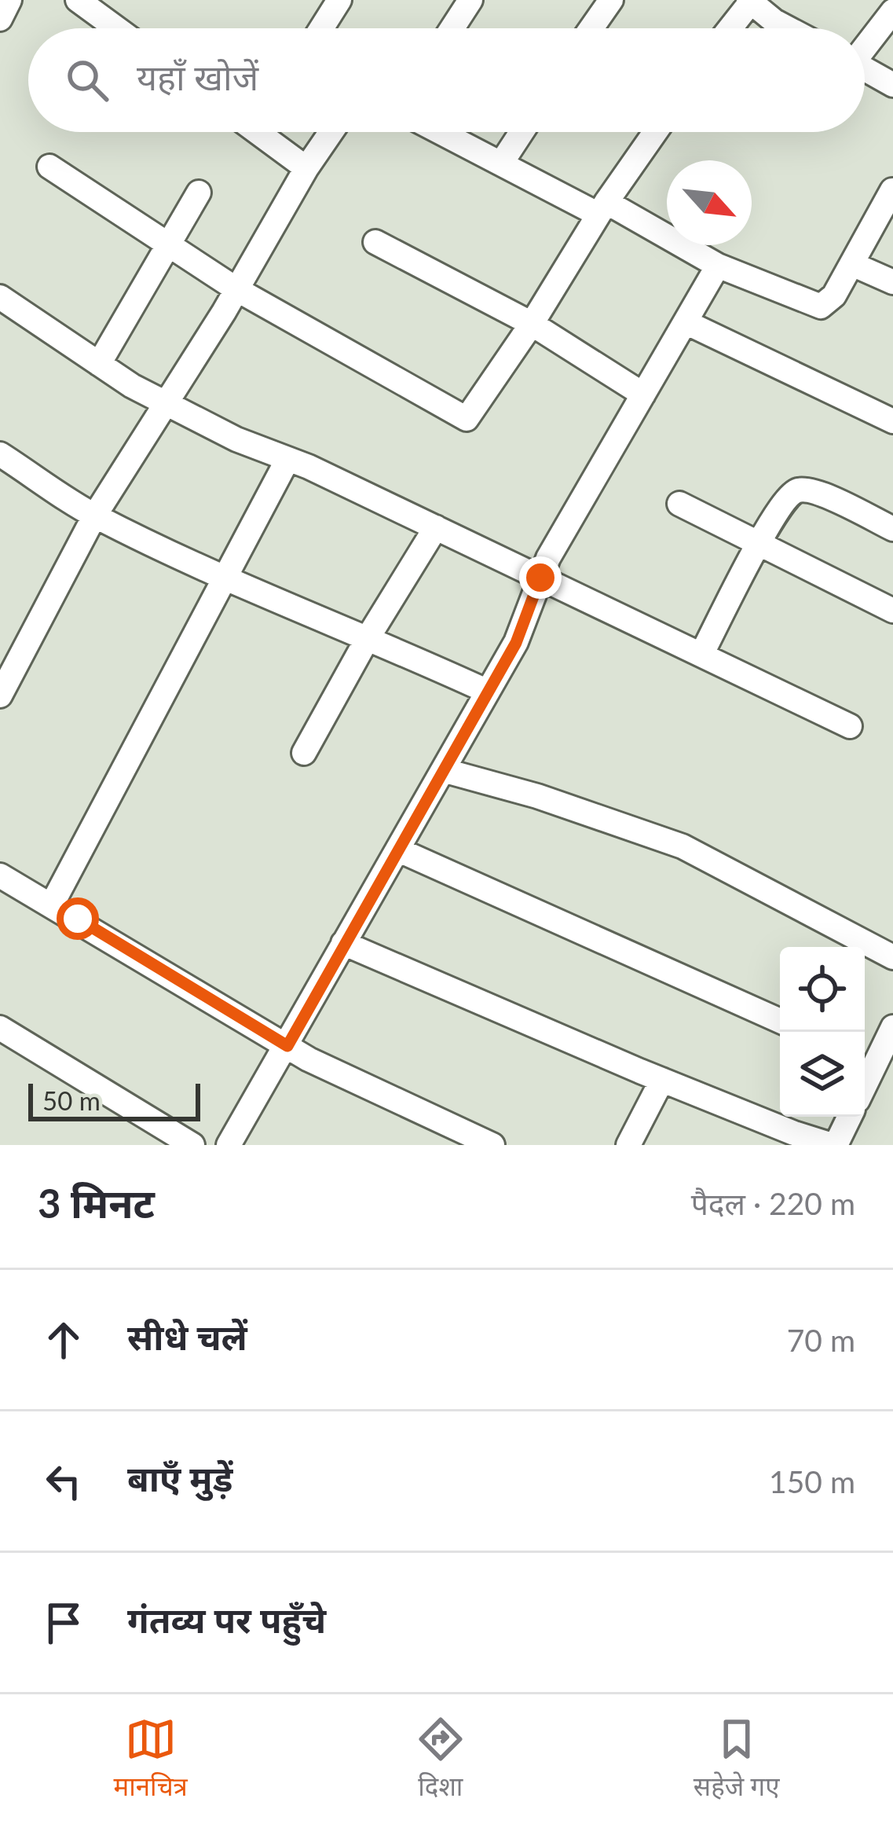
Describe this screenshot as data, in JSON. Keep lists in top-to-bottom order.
{
  "scale_bar": "50 m",
  "north": "bottom right",
  "page": {
    "search": "यहाँ खोजें",
    "scale": "50 m",
    "heading": ["3 मिनट", "पैदल · 220 m"],
    "list": [
      ["सीधे चलें", "70 m"],
      ["बाएँ मुड़ें", "150 m"],
      "गंतव्य पर पहुँचे"
    ],
    "nav": ["मानचित्र", "दिशा", "सहेजे गए"]
  }
}
